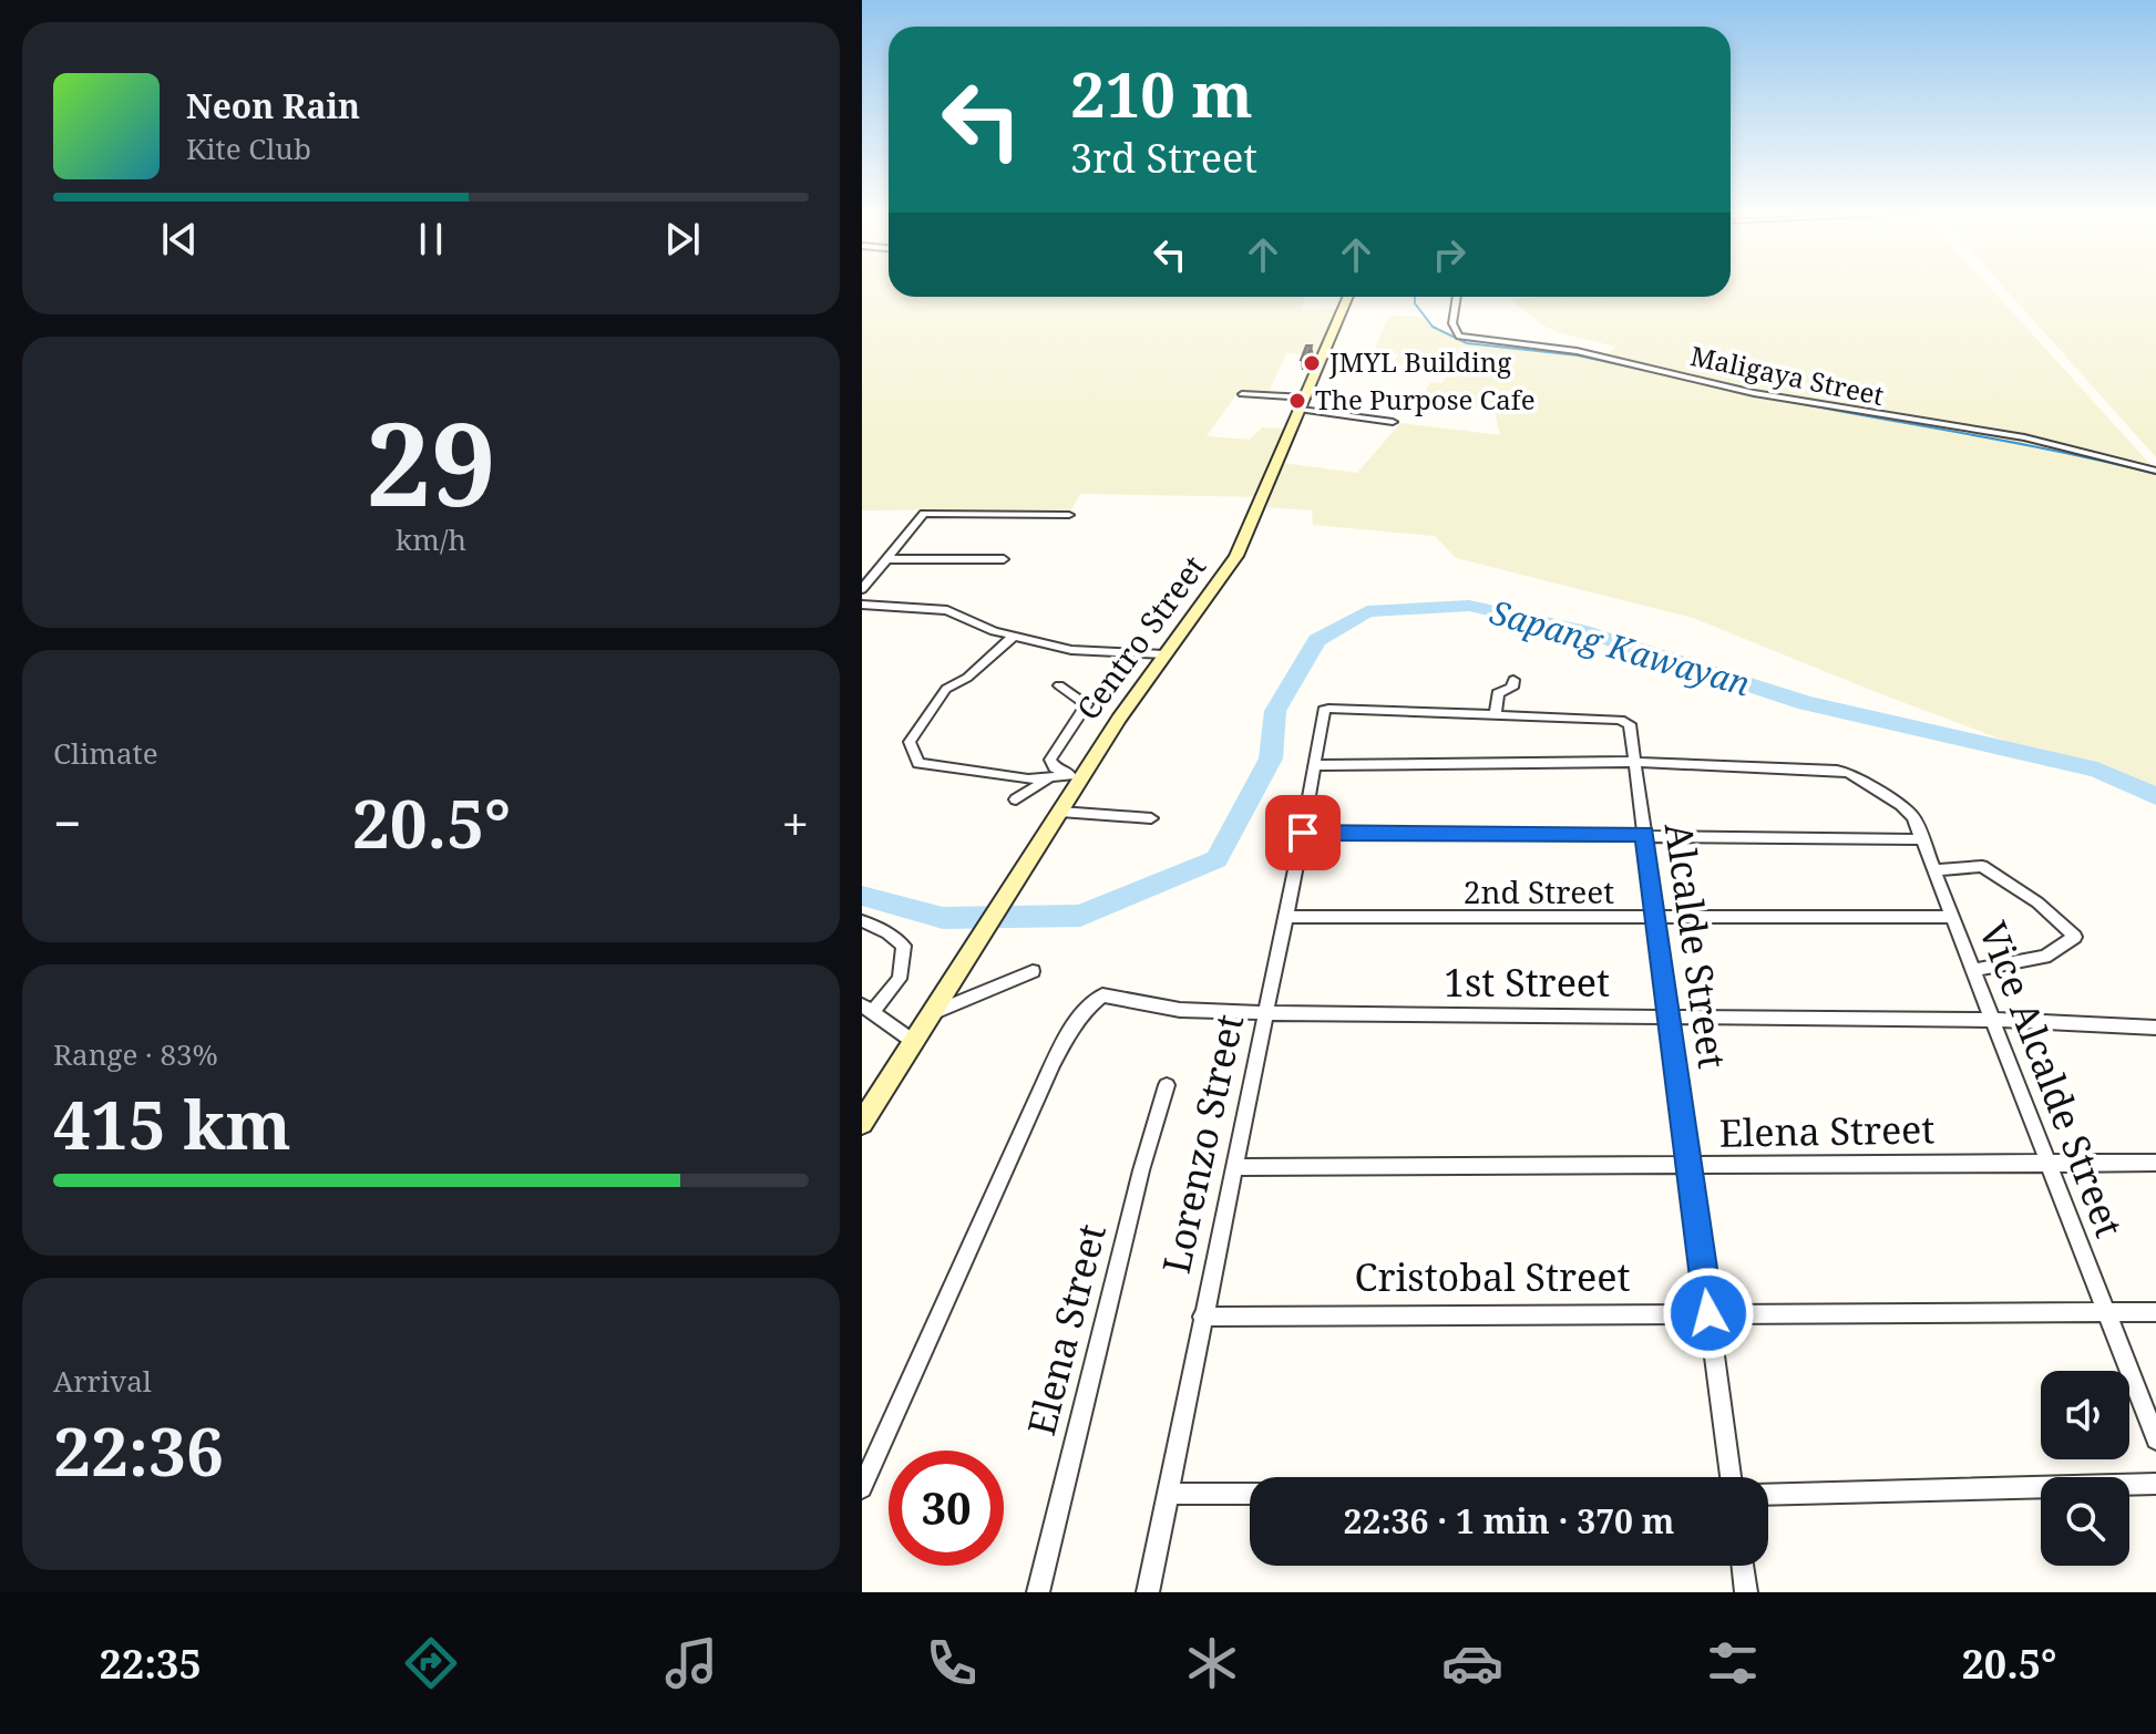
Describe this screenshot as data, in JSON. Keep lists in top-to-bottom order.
{
  "streets": {
    "street": [
      "Maligaya Street",
      "Centro Street",
      "2nd Street",
      "Alcalde Street",
      "1st Street",
      "Vice Alcalde Street",
      "Elena Street",
      "Lorenzo Street",
      "Cristobal Street"
    ]
  },
  "crossings": [
    ["2nd Street", "Alcalde Street"],
    ["2nd Street", "Vice Alcalde Street"],
    ["2nd Street", "Lorenzo Street"],
    ["Alcalde Street", "1st Street"],
    ["Alcalde Street", "Vice Alcalde Street"],
    ["Alcalde Street", "Elena Street"],
    ["Alcalde Street", "Lorenzo Street"],
    ["Alcalde Street", "Cristobal Street"],
    ["1st Street", "Vice Alcalde Street"],
    ["1st Street", "Lorenzo Street"],
    ["Vice Alcalde Street", "Elena Street"],
    ["Vice Alcalde Street", "Cristobal Street"],
    ["Elena Street", "Lorenzo Street"],
    ["Lorenzo Street", "Cristobal Street"]
  ],
  "water": ["Sapang Kawayan"],
  "places": ["JMYL Building", "The Purpose Cafe"],
  "page": {
    "turn": ["210 m", "3rd Street"],
    "song": ["Neon Rain", "Kite Club"],
    "tile": [
      ["29", "km/h"],
      "Climate",
      ["Range · 83%", "415 km"],
      ["Arrival", "22:36"]
    ],
    "heat": ["−", "20.5°", "+"],
    "limit": "30",
    "trip": "22:36 · 1 min · 370 m",
    "tabs": ["22:35", "20.5°"]
  }
}
